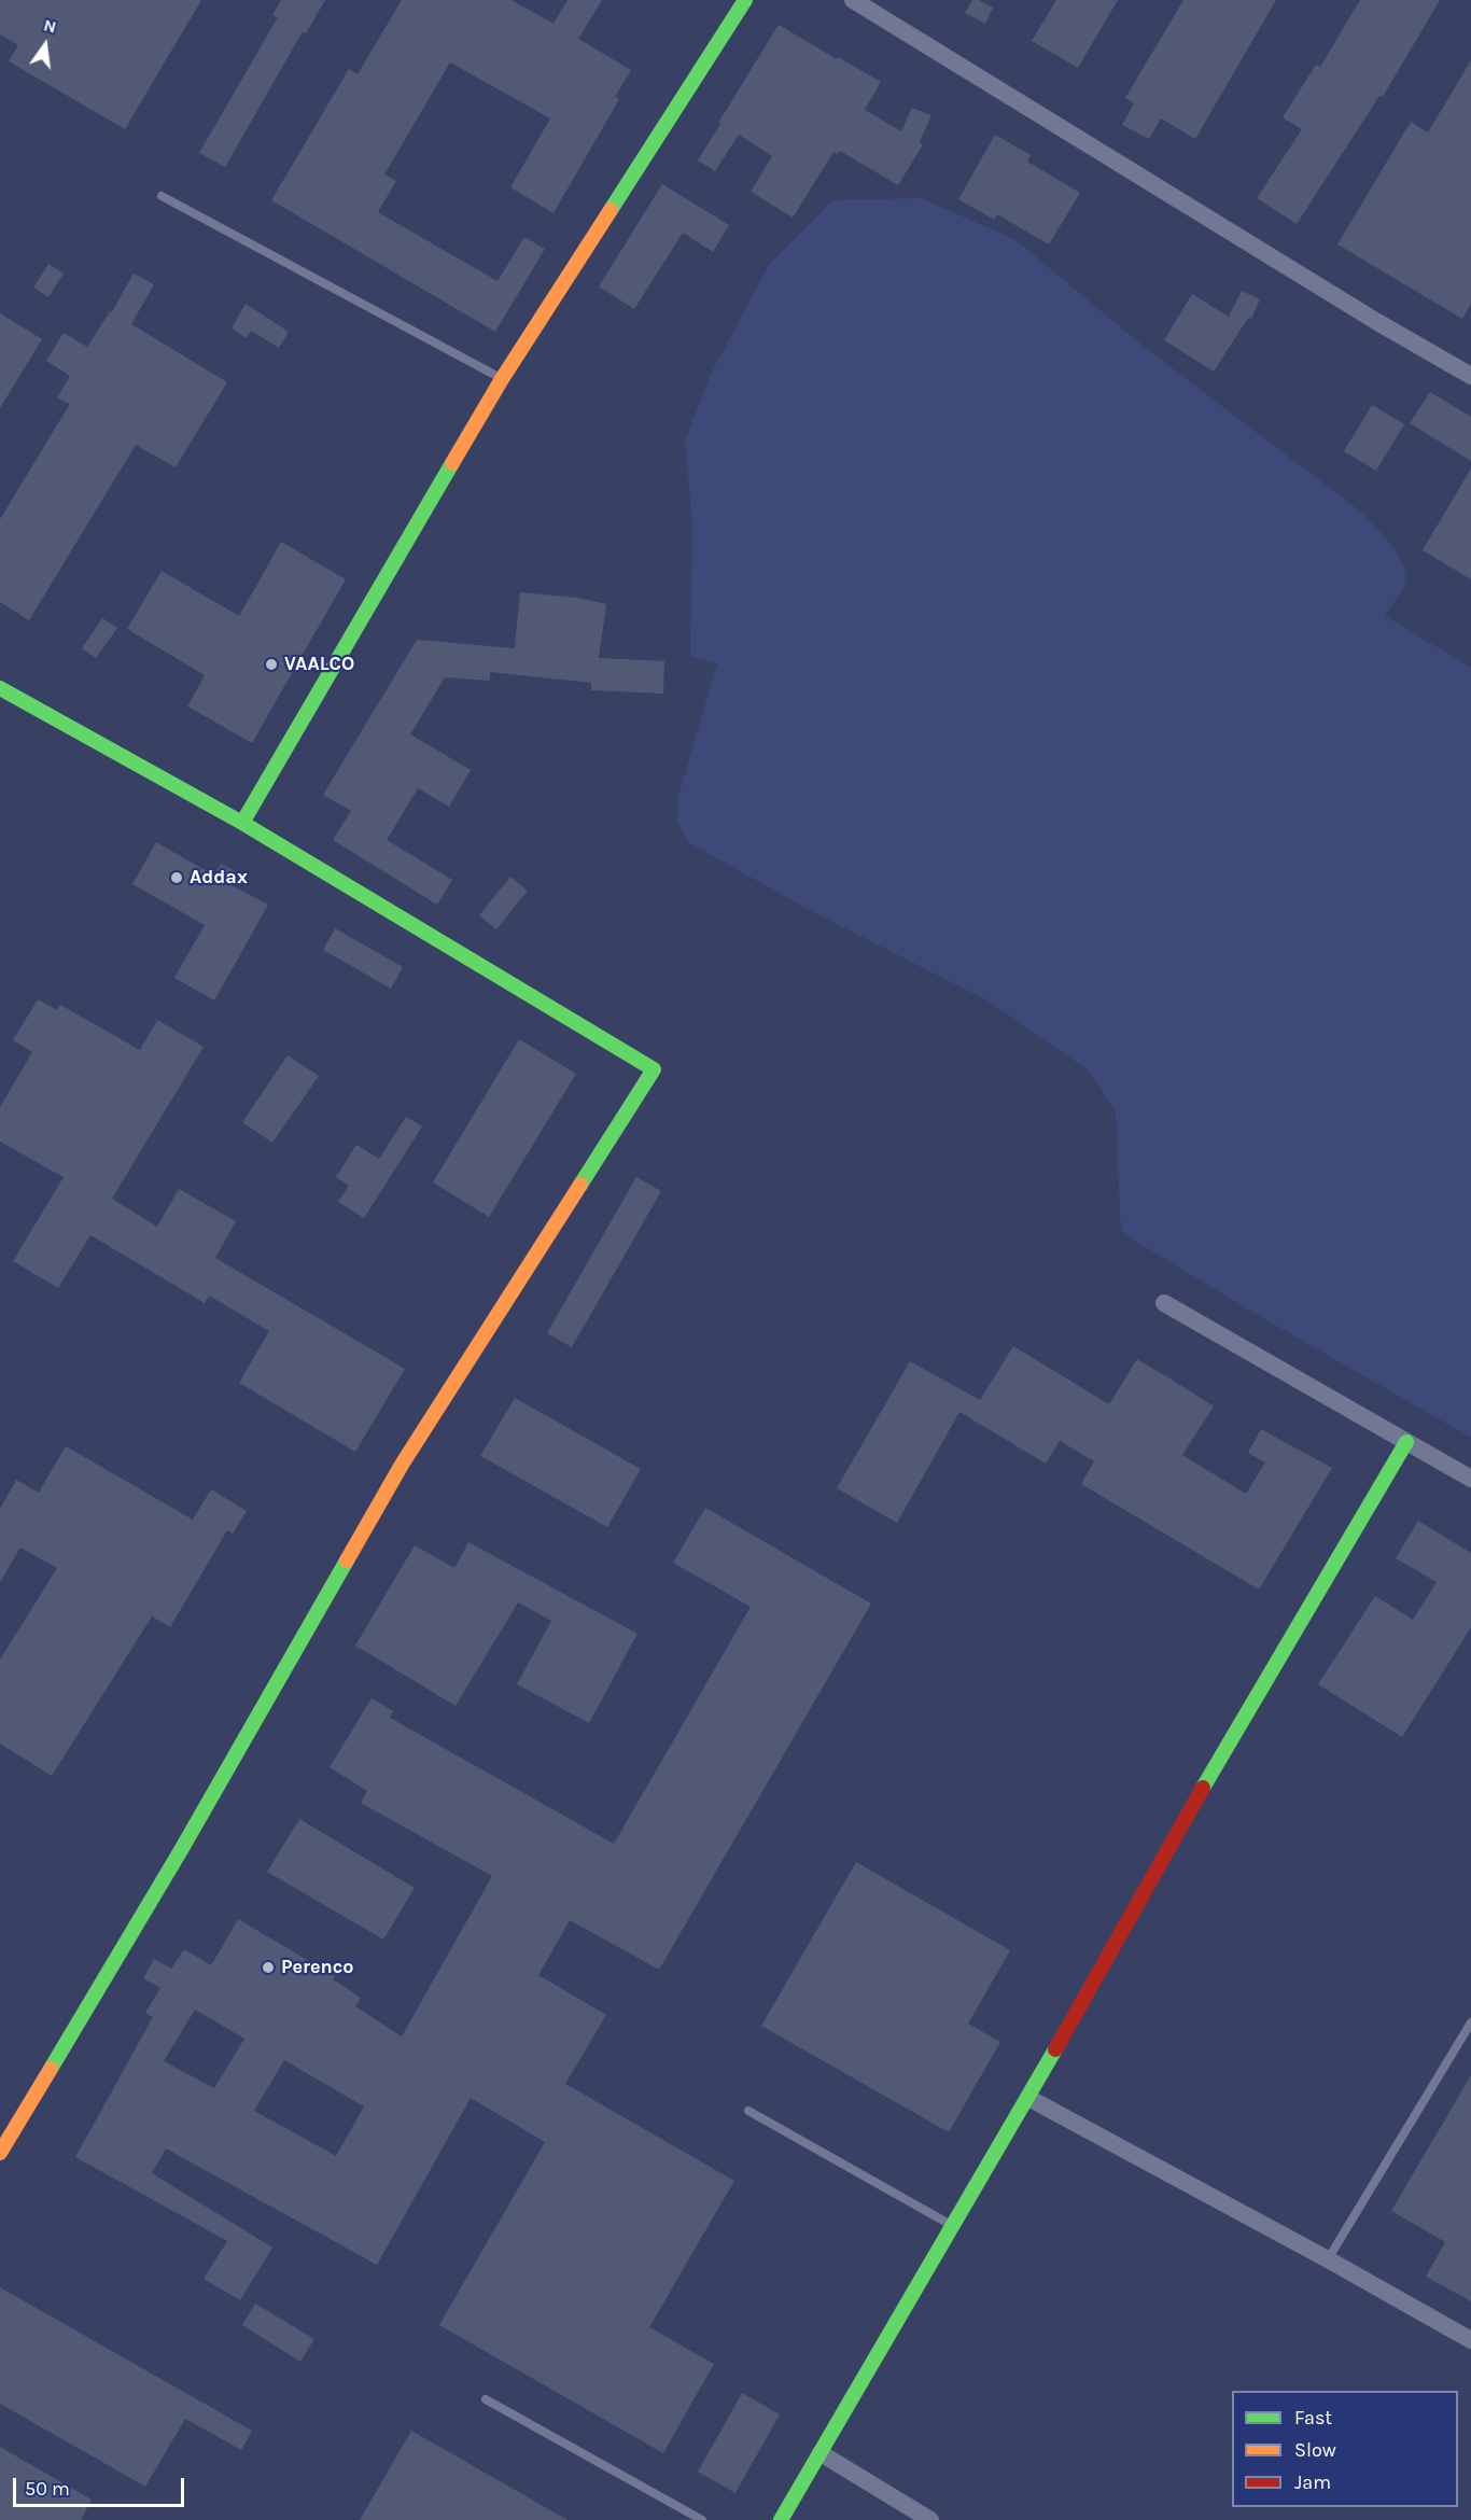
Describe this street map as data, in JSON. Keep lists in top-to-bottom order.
{
  "places": ["VAALCO", "Addax", "Perenco"],
  "legend": ["Fast", "Slow", "Jam"],
  "scale_bar": "50 m",
  "north": "top"
}
